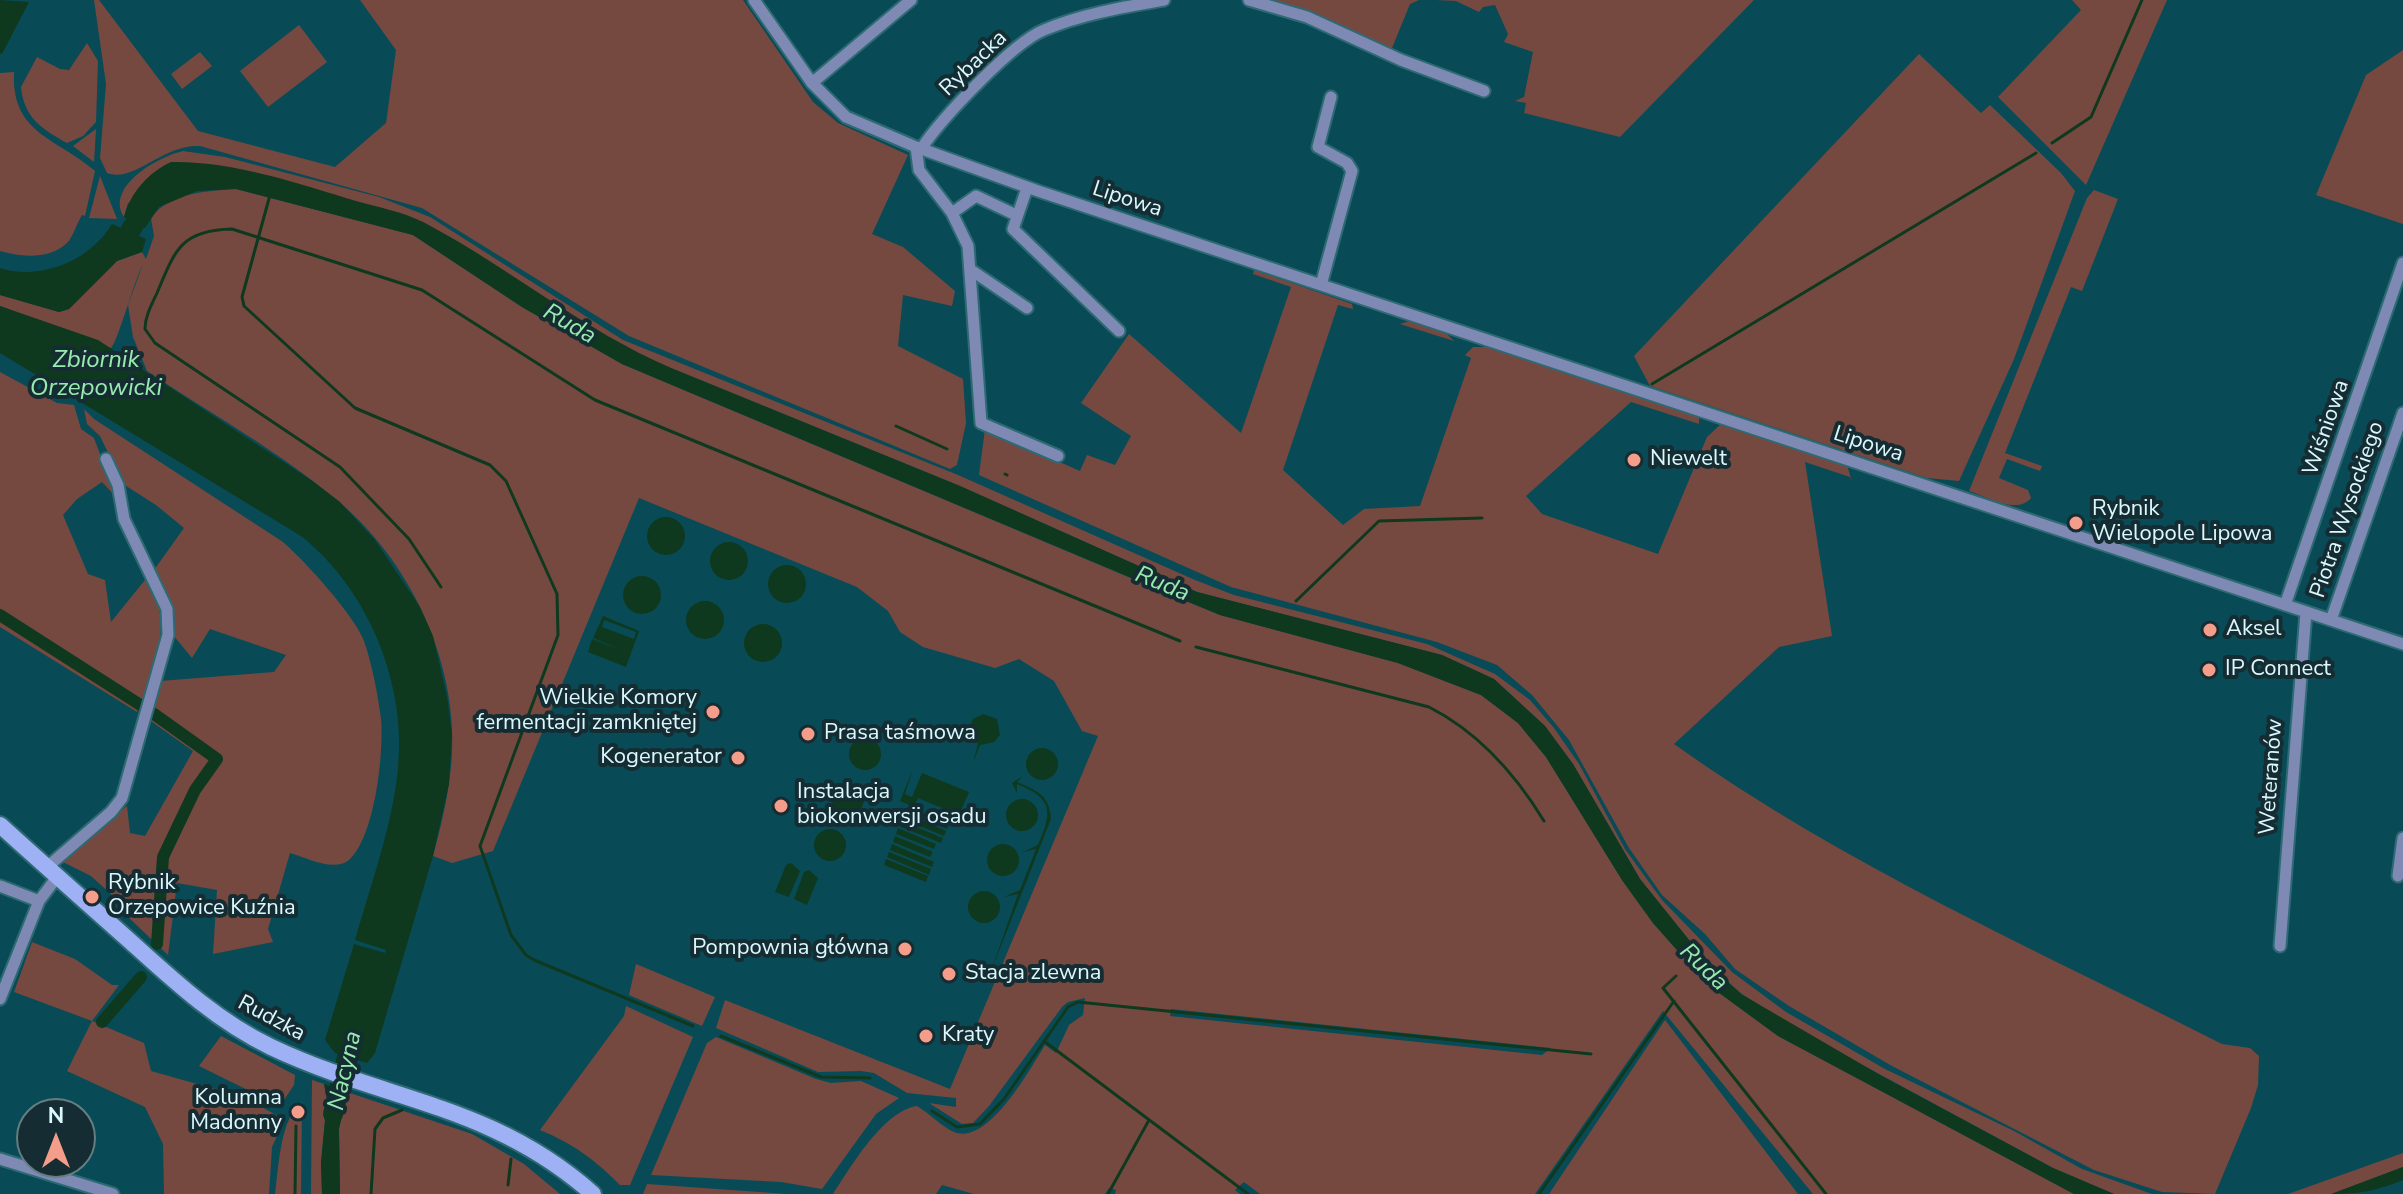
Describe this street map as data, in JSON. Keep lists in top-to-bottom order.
{
  "streets": {
    "main road": ["Rudzka"],
    "street": [
      "Rybacka",
      "Lipowa",
      "Wiśniowa",
      "Piotra Wysockiego",
      "Weteranów"
    ]
  },
  "crossings": [
    ["Rybacka", "Lipowa"],
    ["Lipowa", "Wiśniowa"],
    ["Lipowa", "Piotra Wysockiego"],
    ["Lipowa", "Weteranów"]
  ],
  "water": ["Ruda", "Zbiornik Orzepowicki", "Nacyna"],
  "places": [
    "Niewelt",
    "Rybnik Wielopole Lipowa",
    "Aksel",
    "IP Connect",
    "Wielkie Komory fermentacji zamkniętej",
    "Prasa taśmowa",
    "Kogenerator",
    "Instalacja biokonwersji osadu",
    "Rybnik Orzepowice Kuźnia",
    "Pompownia główna",
    "Stacja zlewna",
    "Kraty",
    "Kolumna Madonny"
  ],
  "north": "top"
}
